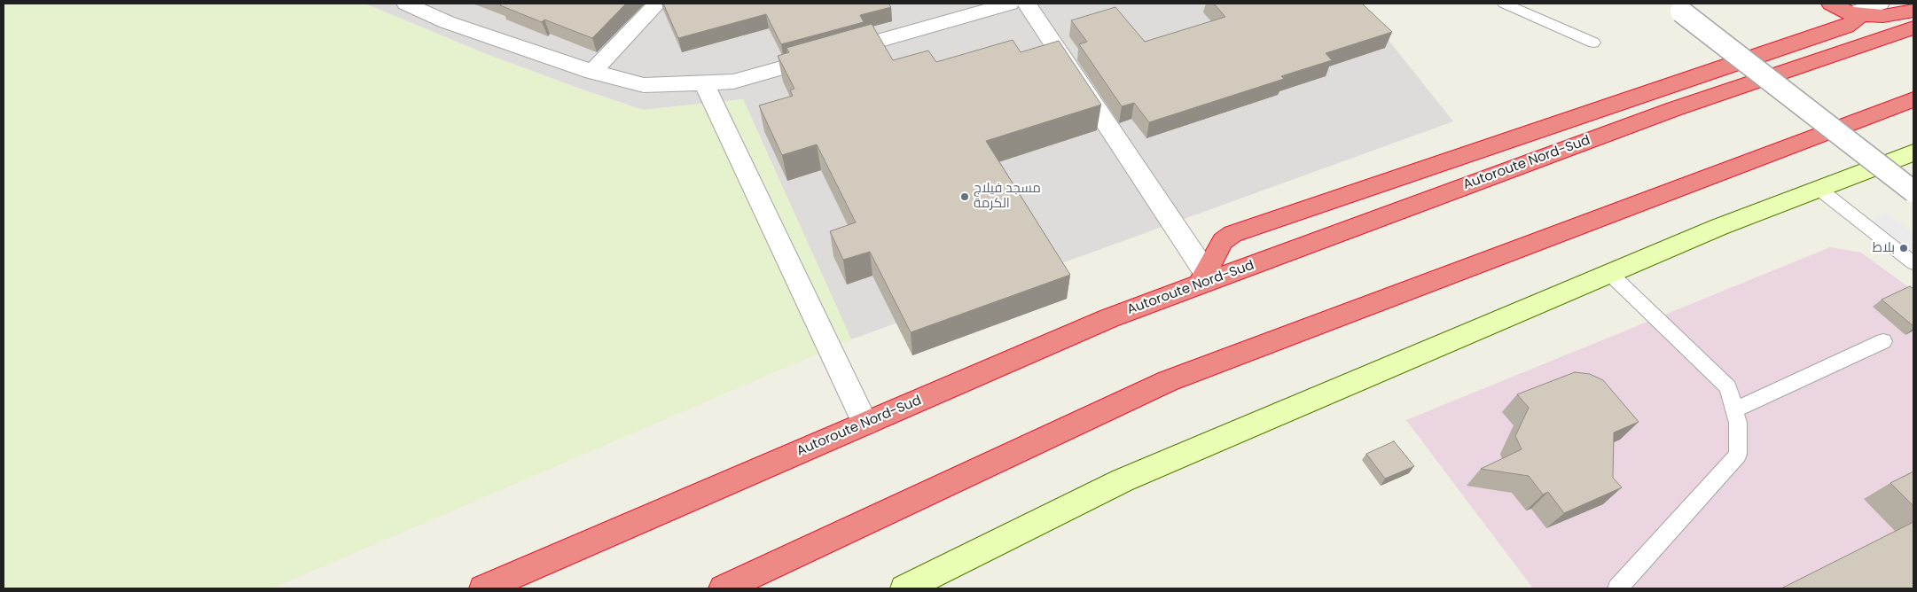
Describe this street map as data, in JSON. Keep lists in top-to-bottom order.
{
  "streets": {
    "highway": ["Autoroute Nord-Sud"]
  },
  "places": ["مسجد فيلاج الكرمة", "بلاط"]
}
